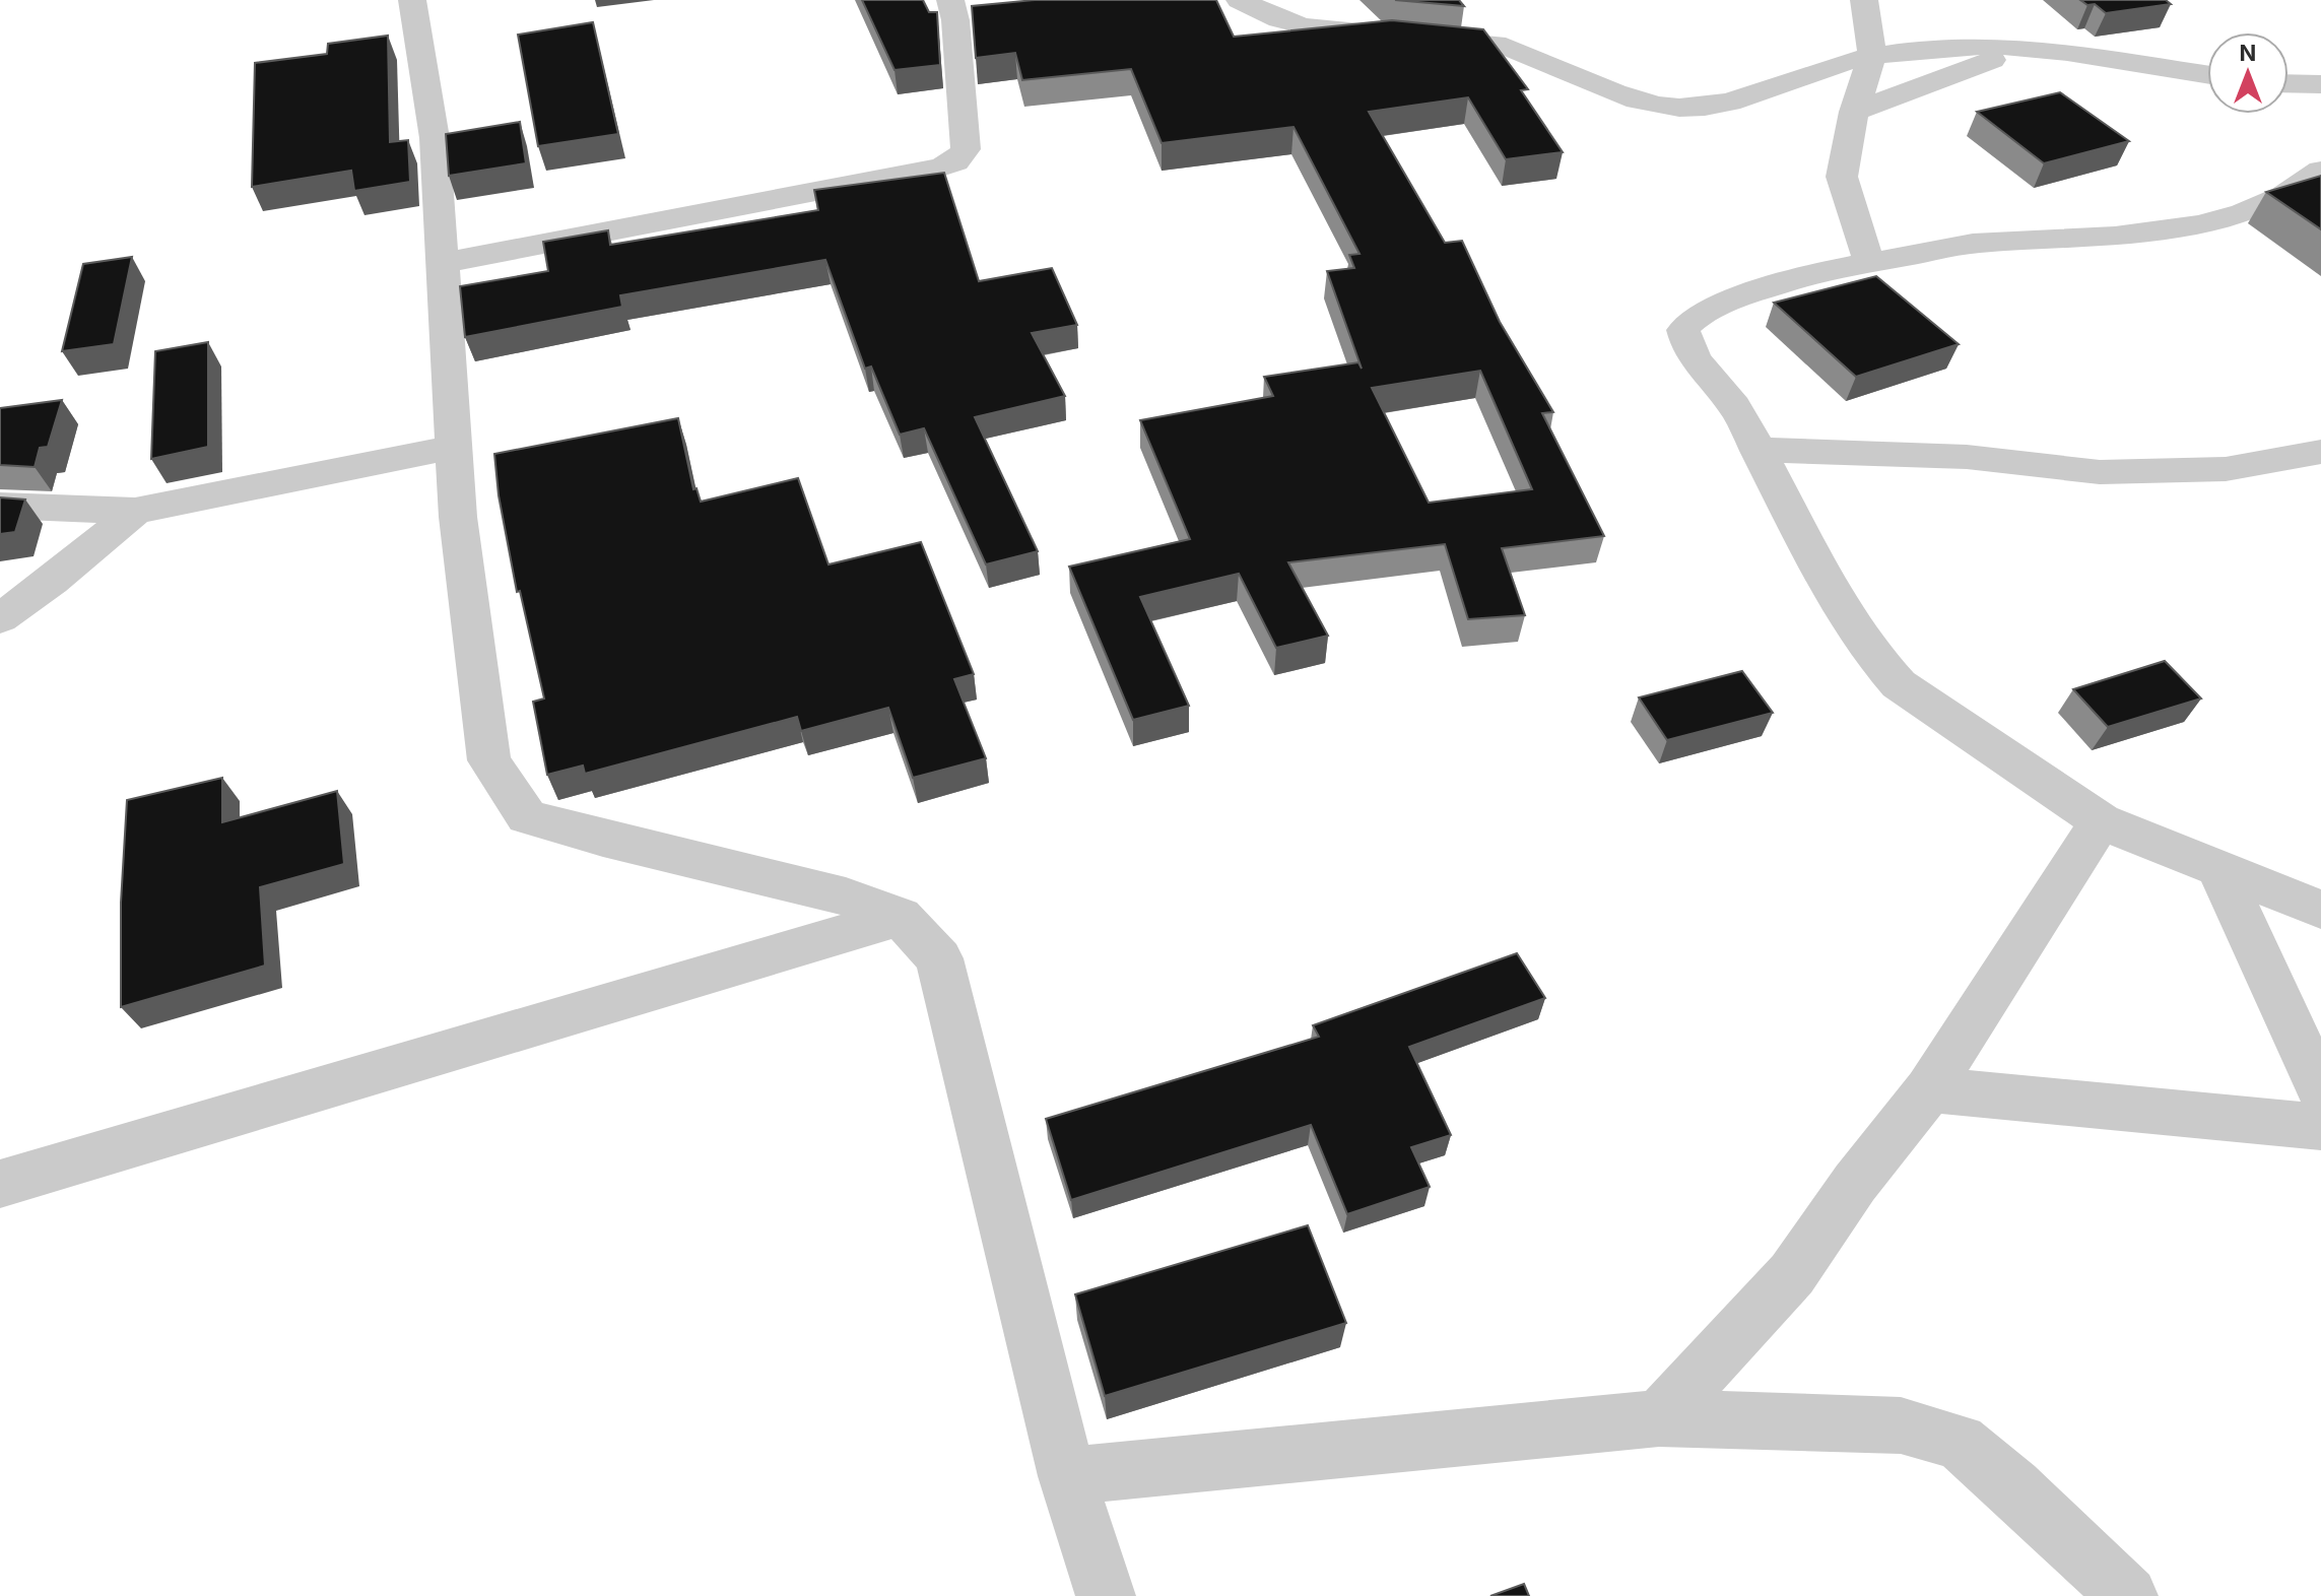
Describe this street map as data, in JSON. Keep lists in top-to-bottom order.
{
  "north": "top"
}
